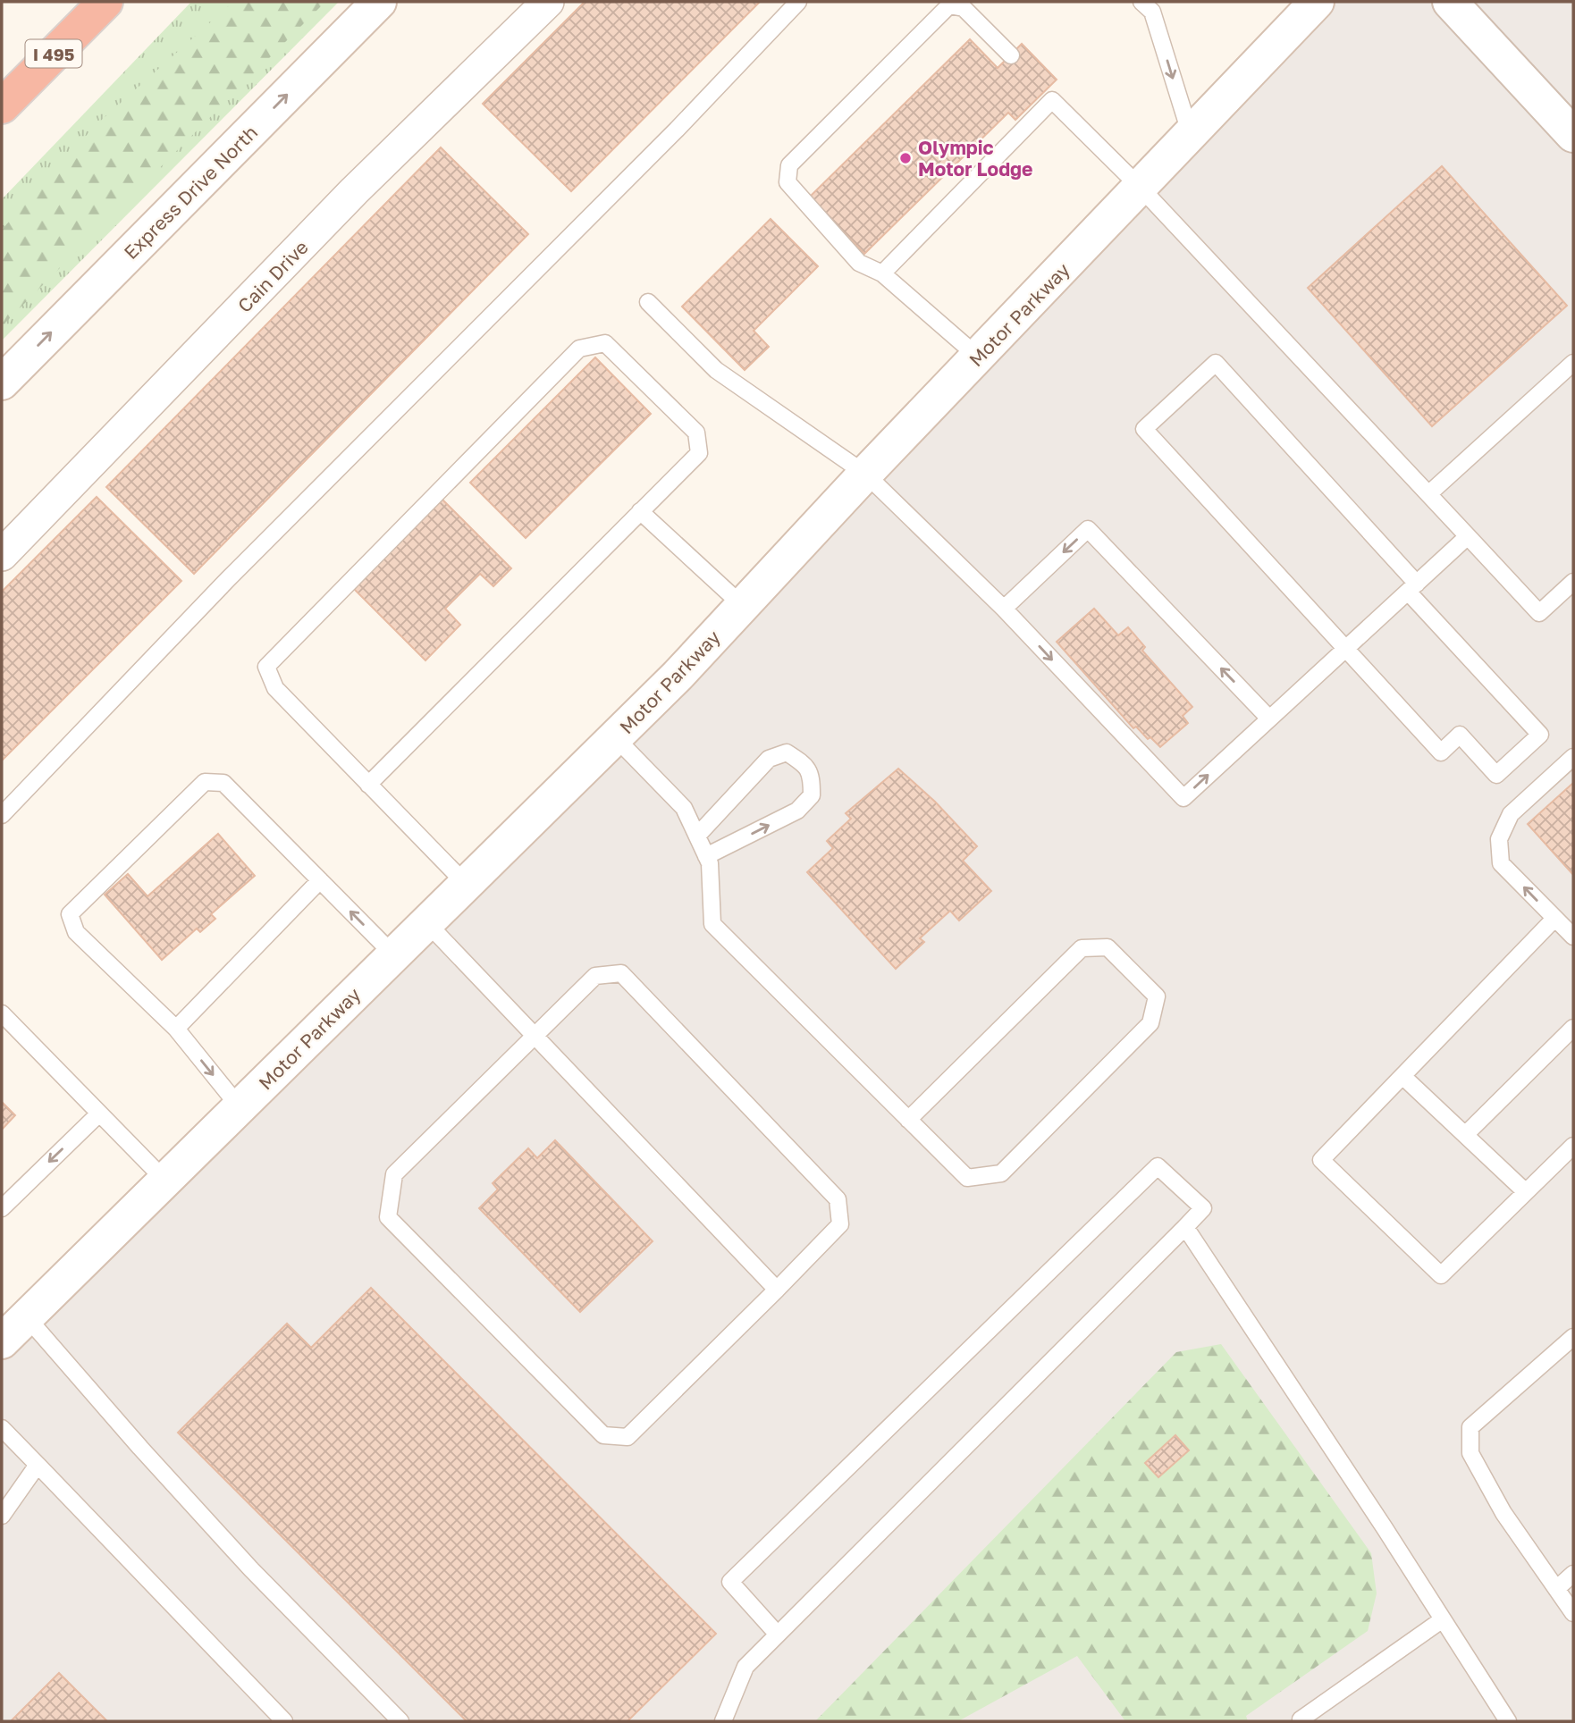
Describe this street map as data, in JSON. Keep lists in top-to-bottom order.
{
  "streets": {
    "highway": ["I 495"],
    "main road": ["Express Drive North", "Motor Parkway"],
    "street": ["Cain Drive"]
  },
  "one_way": ["Express Drive North"],
  "places": ["Olympic Motor Lodge"]
}
